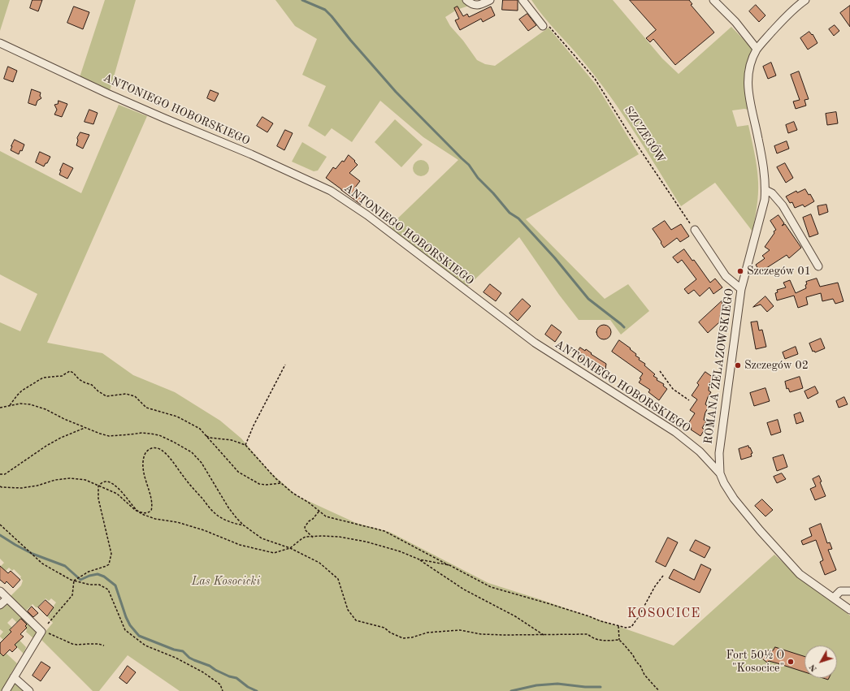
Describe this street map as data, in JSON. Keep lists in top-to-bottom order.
{
  "streets": {
    "street": ["ANTONIEGO HOBORSKIEGO", "ROMANA ŻELAZOWSKIEGO"],
    "path": ["SZCZEGÓW"]
  },
  "crossings": [
    ["ANTONIEGO HOBORSKIEGO", "ROMANA ŻELAZOWSKIEGO"]
  ],
  "districts": ["KOSOCICE"],
  "parks": ["Las Kosocicki"],
  "places": ["Szczegów 01", "Szczegów 02", "Fort 50½ O \"Kosocice\""],
  "north": "bottom left"
}
